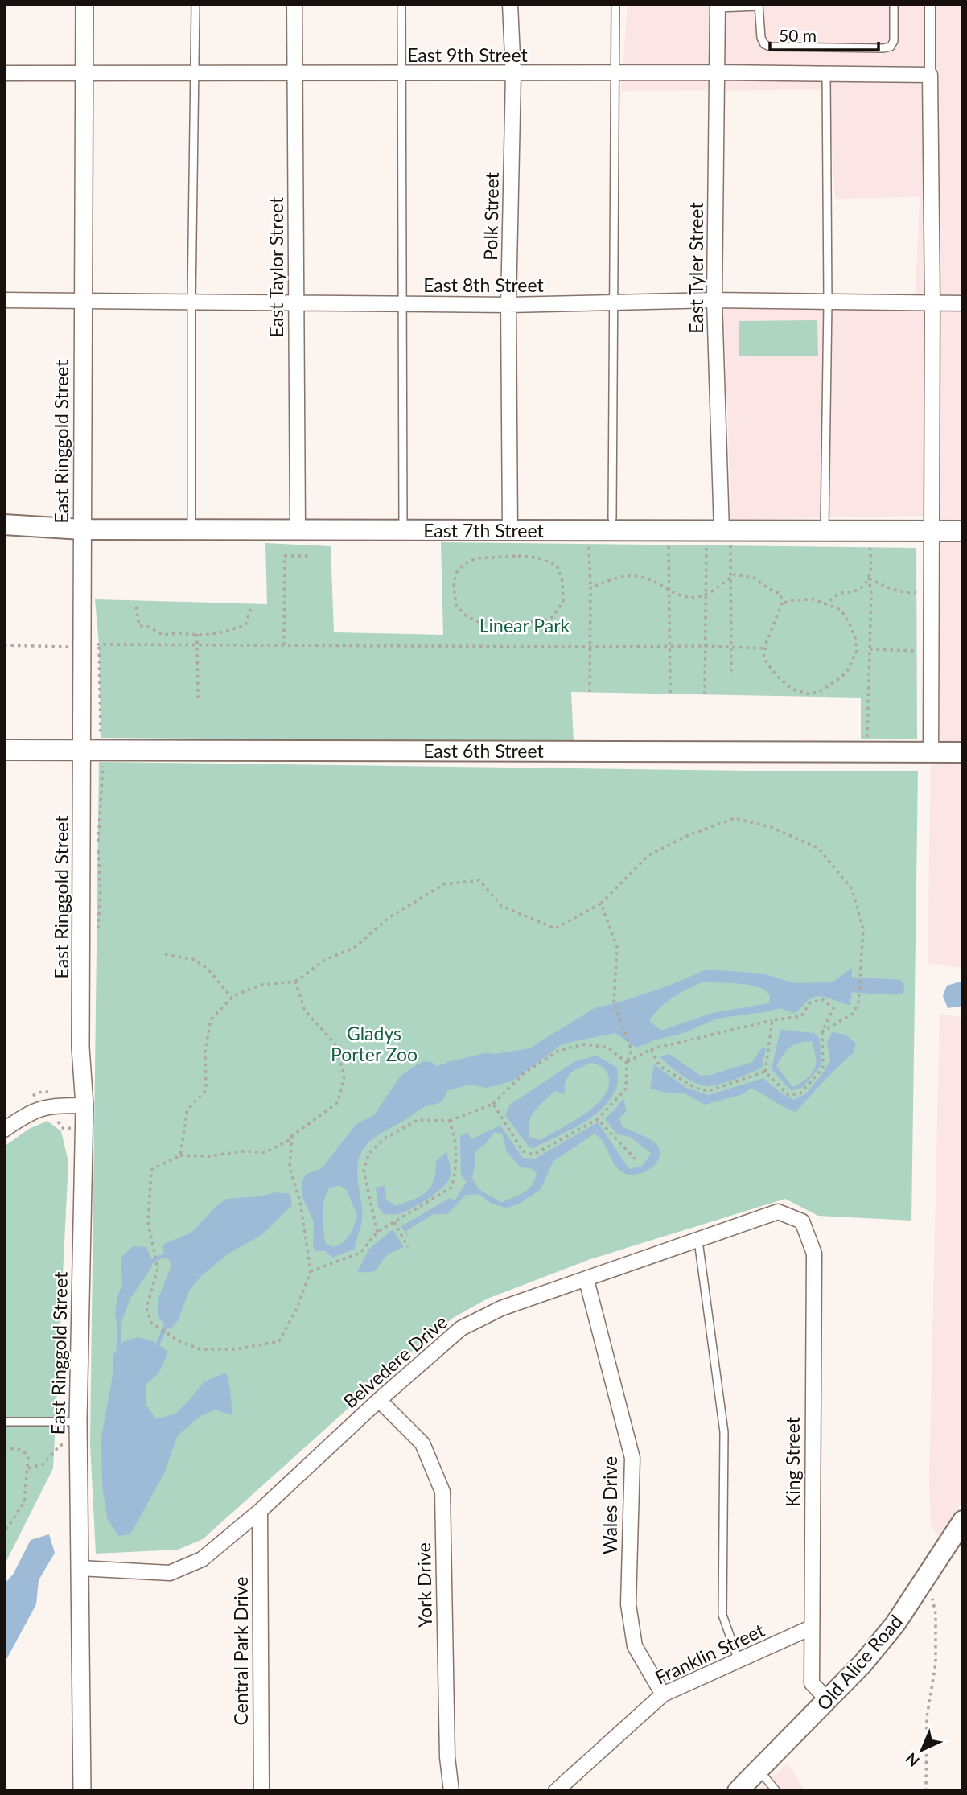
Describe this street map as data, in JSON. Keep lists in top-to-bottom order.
{
  "streets": {
    "main road": ["East 7th Street", "East 6th Street", "Old Alice Road"],
    "street": [
      "East 9th Street",
      "Polk Street",
      "East Taylor Street",
      "East Tyler Street",
      "East 8th Street",
      "East Ringgold Street",
      "Belvedere Drive",
      "King Street",
      "Wales Drive",
      "York Drive",
      "Central Park Drive",
      "Franklin Street"
    ]
  },
  "crossings": [
    ["East 9th Street", "Polk Street"],
    ["East 9th Street", "East Taylor Street"],
    ["East 9th Street", "East Tyler Street"],
    ["East 9th Street", "East Ringgold Street"],
    ["Polk Street", "East 8th Street"],
    ["Polk Street", "East 7th Street"],
    ["East Taylor Street", "East 8th Street"],
    ["East Taylor Street", "East 7th Street"],
    ["East Tyler Street", "East 8th Street"],
    ["East Tyler Street", "East 7th Street"],
    ["East 8th Street", "East Ringgold Street"],
    ["East Ringgold Street", "East 7th Street"],
    ["East Ringgold Street", "East 6th Street"],
    ["East Ringgold Street", "Belvedere Drive"],
    ["Belvedere Drive", "King Street"],
    ["Belvedere Drive", "Wales Drive"],
    ["Belvedere Drive", "York Drive"],
    ["Belvedere Drive", "Central Park Drive"],
    ["King Street", "Franklin Street"],
    ["King Street", "Old Alice Road"],
    ["Wales Drive", "Franklin Street"]
  ],
  "parks": ["Linear Park", "Gladys Porter Zoo"],
  "scale_bar": "50 m",
  "north": "bottom left"
}
